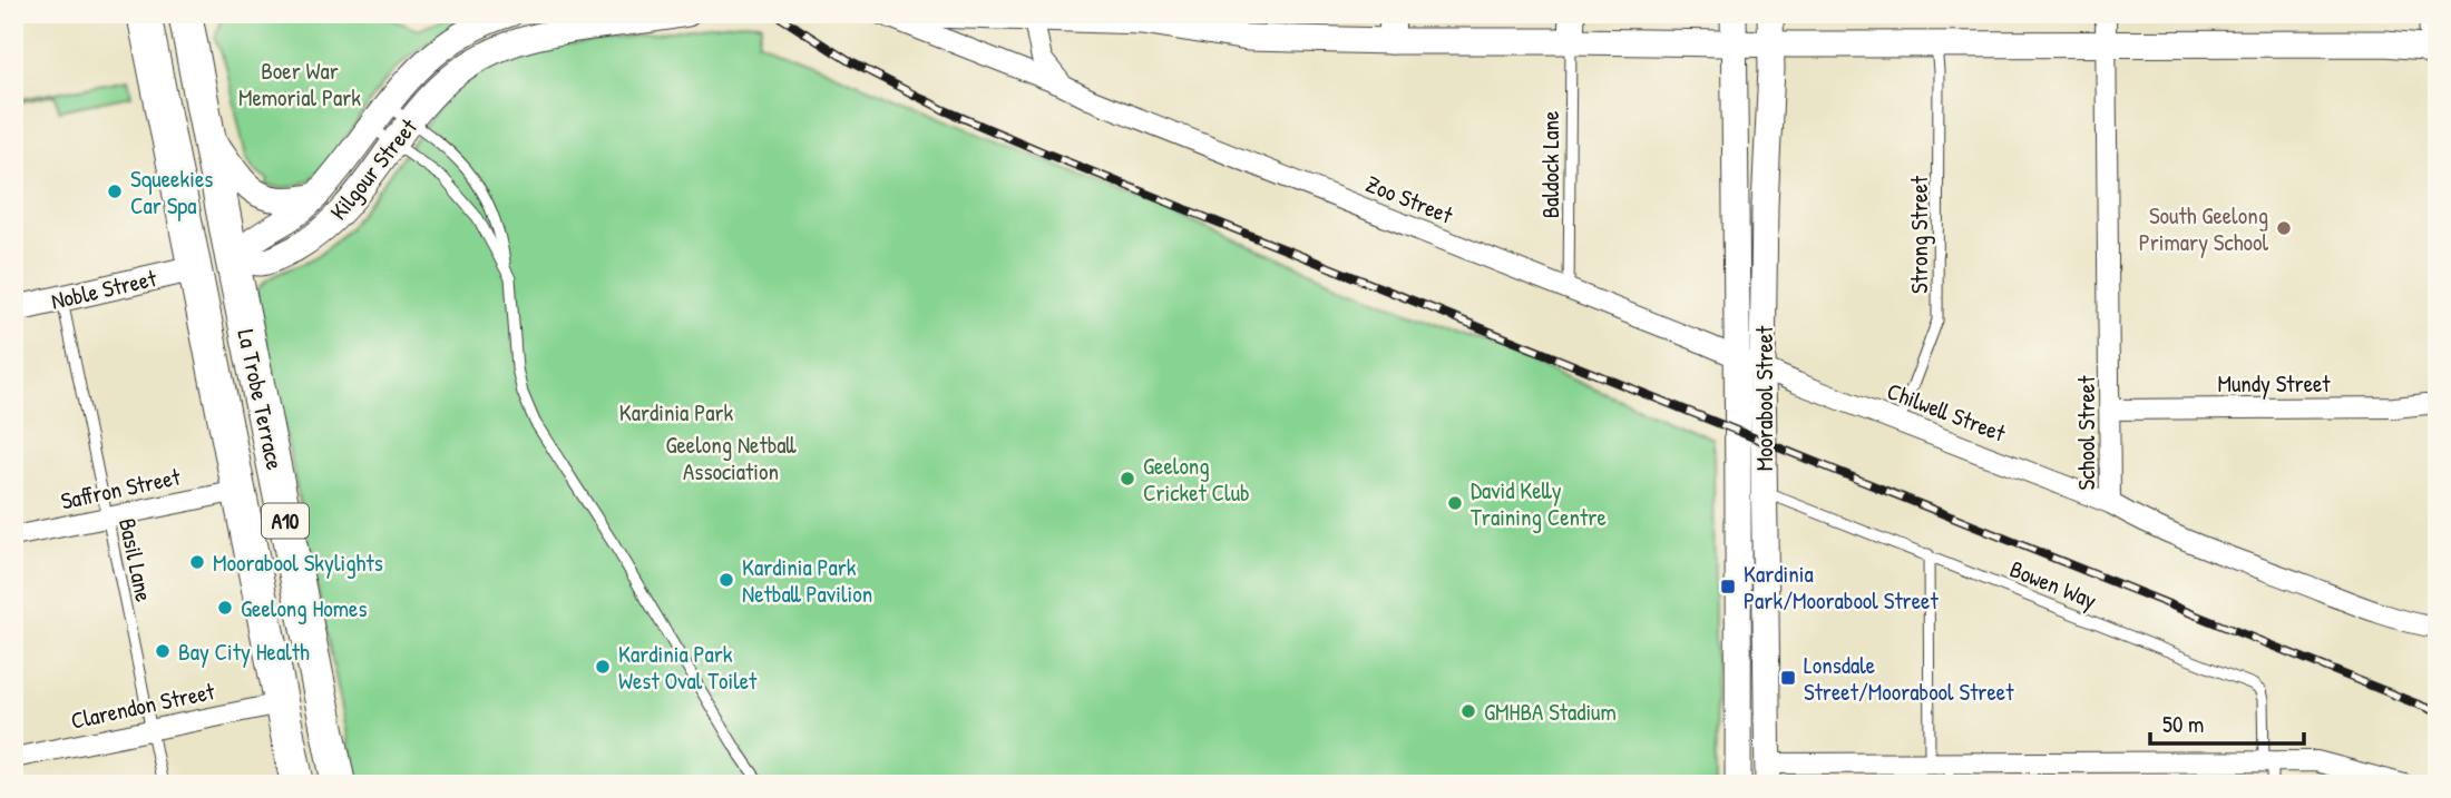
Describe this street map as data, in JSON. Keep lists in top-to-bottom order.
{
  "streets": {
    "highway": ["La Trobe Terrace", "A10"],
    "street": [
      "Kilgour Street",
      "Zoo Street",
      "Noble Street",
      "Mundy Street",
      "Moorabool Street",
      "Chilwell Street",
      "School Street",
      "Saffron Street",
      "Clarendon Street"
    ],
    "lane": [
      "Baldock Lane",
      "Strong Street",
      "Basil Lane",
      "Bowen Way"
    ]
  },
  "crossings": [
    ["Baldock Lane", "Zoo Street"],
    ["Kilgour Street", "La Trobe Terrace"],
    ["Zoo Street", "Moorabool Street"],
    ["Zoo Street", "Chilwell Street"],
    ["Strong Street", "Chilwell Street"],
    ["Noble Street", "La Trobe Terrace"],
    ["Noble Street", "Basil Lane"],
    ["Mundy Street", "School Street"],
    ["Moorabool Street", "Chilwell Street"],
    ["Moorabool Street", "Bowen Way"],
    ["La Trobe Terrace", "Saffron Street"],
    ["La Trobe Terrace", "Clarendon Street"],
    ["Chilwell Street", "School Street"],
    ["Saffron Street", "Basil Lane"],
    ["Basil Lane", "Clarendon Street"]
  ],
  "parks": ["Boer War Memorial Park", "Kardinia Park", "Geelong Netball Association"],
  "places": {
    "other": [
      "Squeekies Car Spa",
      "South Geelong Primary School",
      "Geelong Cricket Club",
      "David Kelly Training Centre",
      "Moorabool Skylights",
      "Kardinia Park Netball Pavilion",
      "Geelong Homes",
      "Bay City Health",
      "Kardinia Park West Oval Toilet",
      "GMHBA Stadium"
    ],
    "transit": ["Kardinia Park/Moorabool Street", "Lonsdale Street/Moorabool Street"]
  },
  "scale_bar": "50 m"
}
